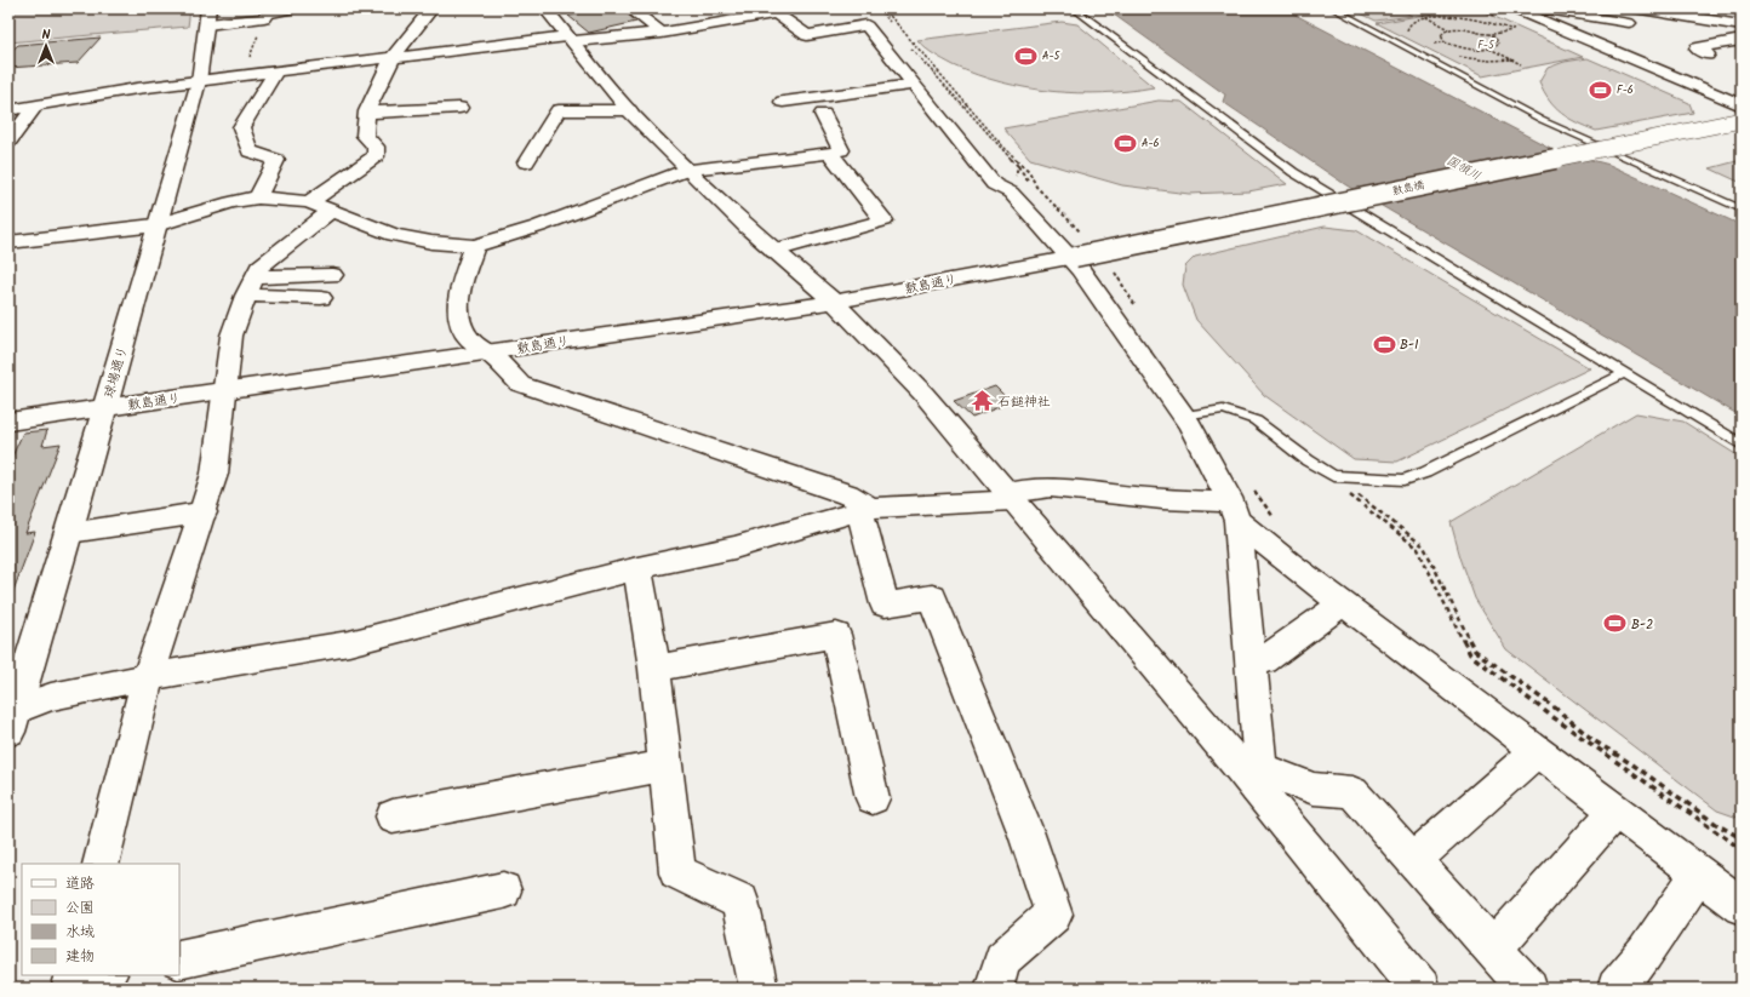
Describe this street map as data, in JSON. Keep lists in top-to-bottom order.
{
  "streets": {
    "street": ["敷島橋", "敷島通り", "球場通り"]
  },
  "crossings": [
    ["敷島橋", "敷島通り"],
    ["敷島通り", "球場通り"]
  ],
  "water": ["国領川"],
  "parks": ["F-5"],
  "places": {
    "sports": [
      "A-5",
      "F-6",
      "A-6",
      "B-1",
      "B-2"
    ],
    "temple": ["石鎚神社"]
  },
  "legend": [
    "道路",
    "公園",
    "水域",
    "建物"
  ],
  "north": "top"
}
